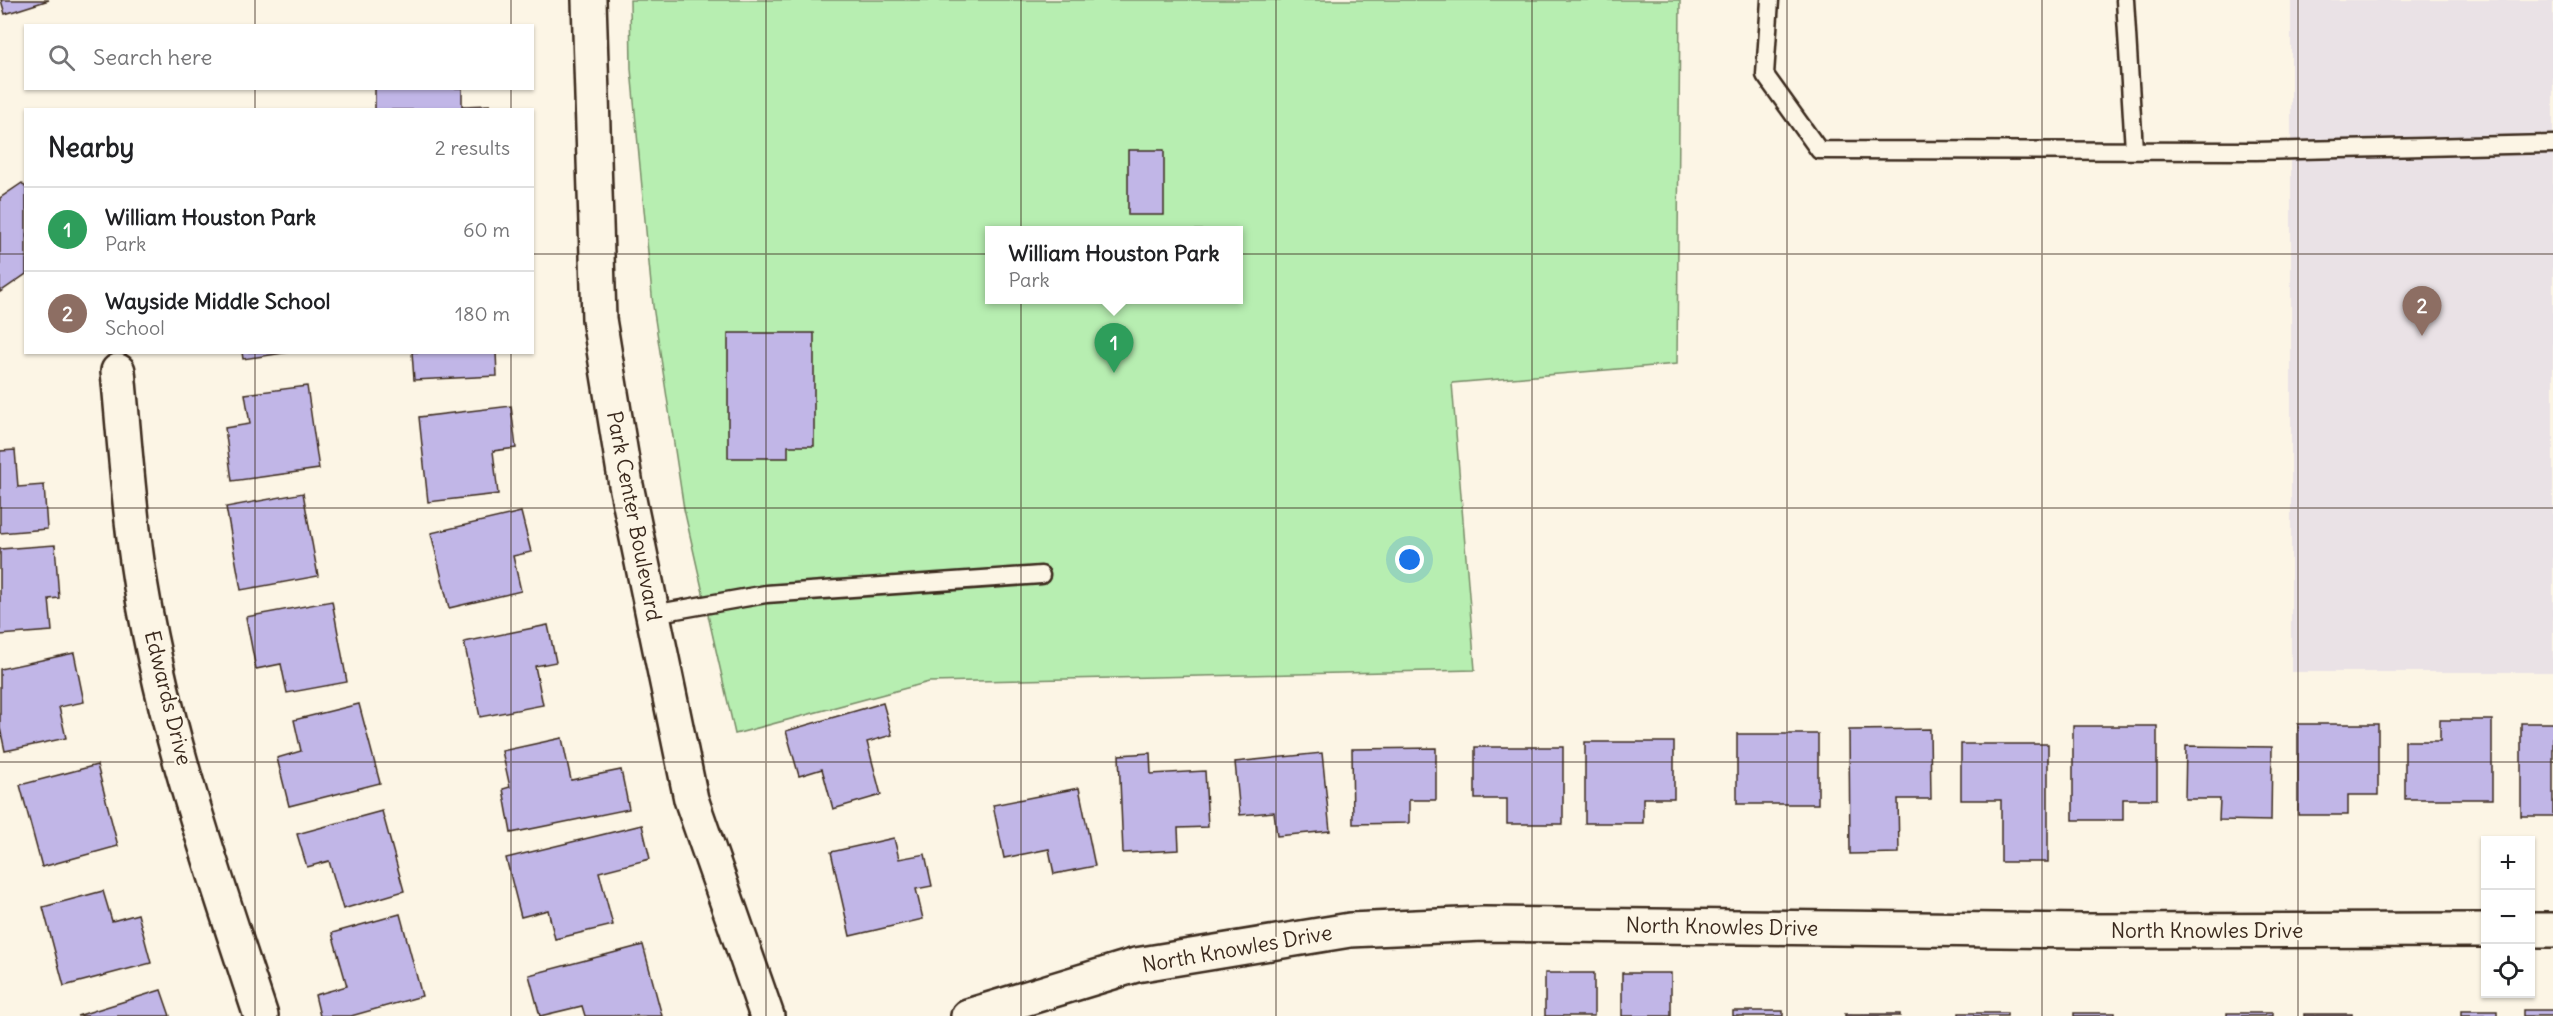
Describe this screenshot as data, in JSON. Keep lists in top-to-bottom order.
{
  "streets": {
    "street": ["Park Center Boulevard", "Edwards Drive", "North Knowles Drive"]
  },
  "page": {
    "search": "Search here",
    "heading": ["Nearby", "2 results"],
    "list": [
      {
        "mark": "1",
        "name": "William Houston Park",
        "note": "Park",
        "value": "60 m"
      },
      {
        "mark": "2",
        "name": "Wayside Middle School",
        "note": "School",
        "value": "180 m"
      }
    ],
    "popup": ["William Houston Park", "Park"],
    "pins": ["2", "1"],
    "map_buttons": ["+", "−"]
  }
}
